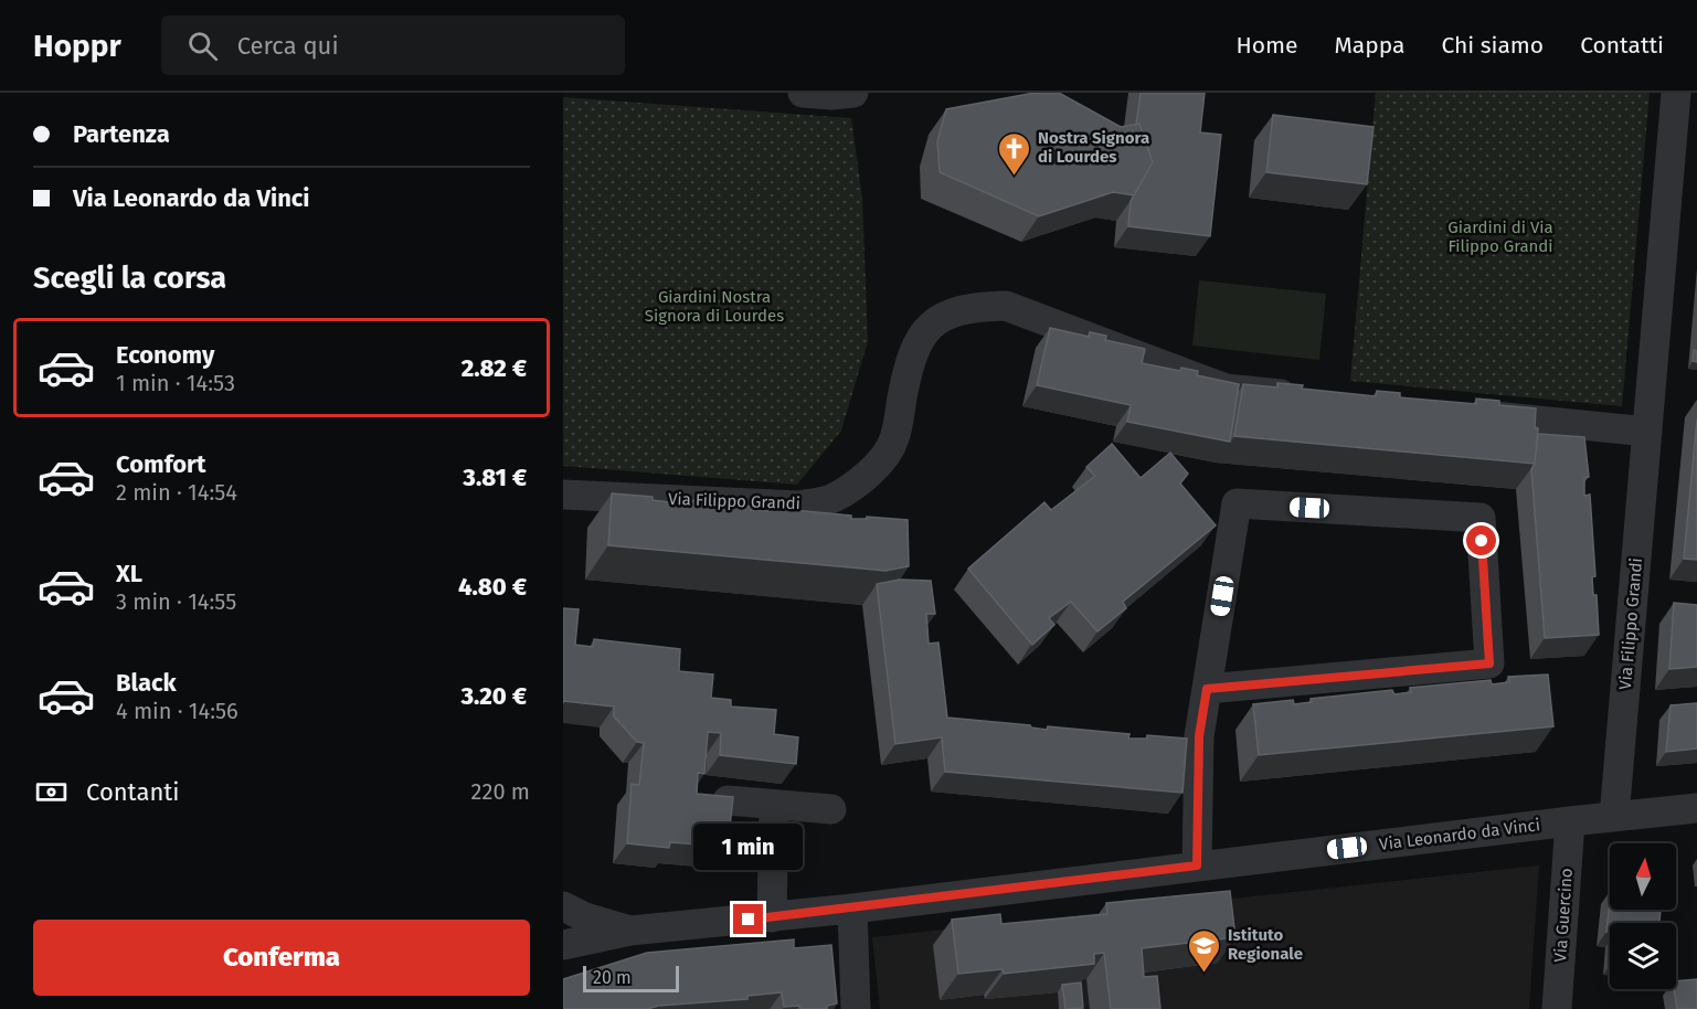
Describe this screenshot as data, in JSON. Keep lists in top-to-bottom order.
{
  "streets": {
    "street": ["Via Filippo Grandi", "Via Leonardo da Vinci", "Via Guercino"]
  },
  "crossings": [
    ["Via Filippo Grandi", "Via Leonardo da Vinci"],
    ["Via Leonardo da Vinci", "Via Guercino"]
  ],
  "parks": ["Giardini di Via Filippo Grandi", "Giardini Nostra Signora di Lourdes"],
  "places": {
    "church": ["Nostra Signora di Lourdes"],
    "school or university": ["Istituto Regionale"]
  },
  "scale_bar": "20 m",
  "north": "top",
  "page": {
    "header": "Hoppr",
    "search": "Cerca qui",
    "nav": [
      "Home",
      "Mappa",
      "Chi siamo",
      "Contatti"
    ],
    "banner": ["Partenza", "Via Leonardo da Vinci"],
    "heading": "Scegli la corsa",
    "list": [
      {
        "name": "Economy",
        "note": "1 min · 14:53",
        "value": "2.82 €"
      },
      {
        "name": "Comfort",
        "note": "2 min · 14:54",
        "value": "3.81 €"
      },
      {
        "name": "XL",
        "note": "3 min · 14:55",
        "value": "4.80 €"
      },
      {
        "name": "Black",
        "note": "4 min · 14:56",
        "value": "3.20 €"
      }
    ],
    "pay": ["Contanti", "220 m"],
    "bubble": "1 min",
    "buttons": "Conferma",
    "scale": "20 m"
  }
}
